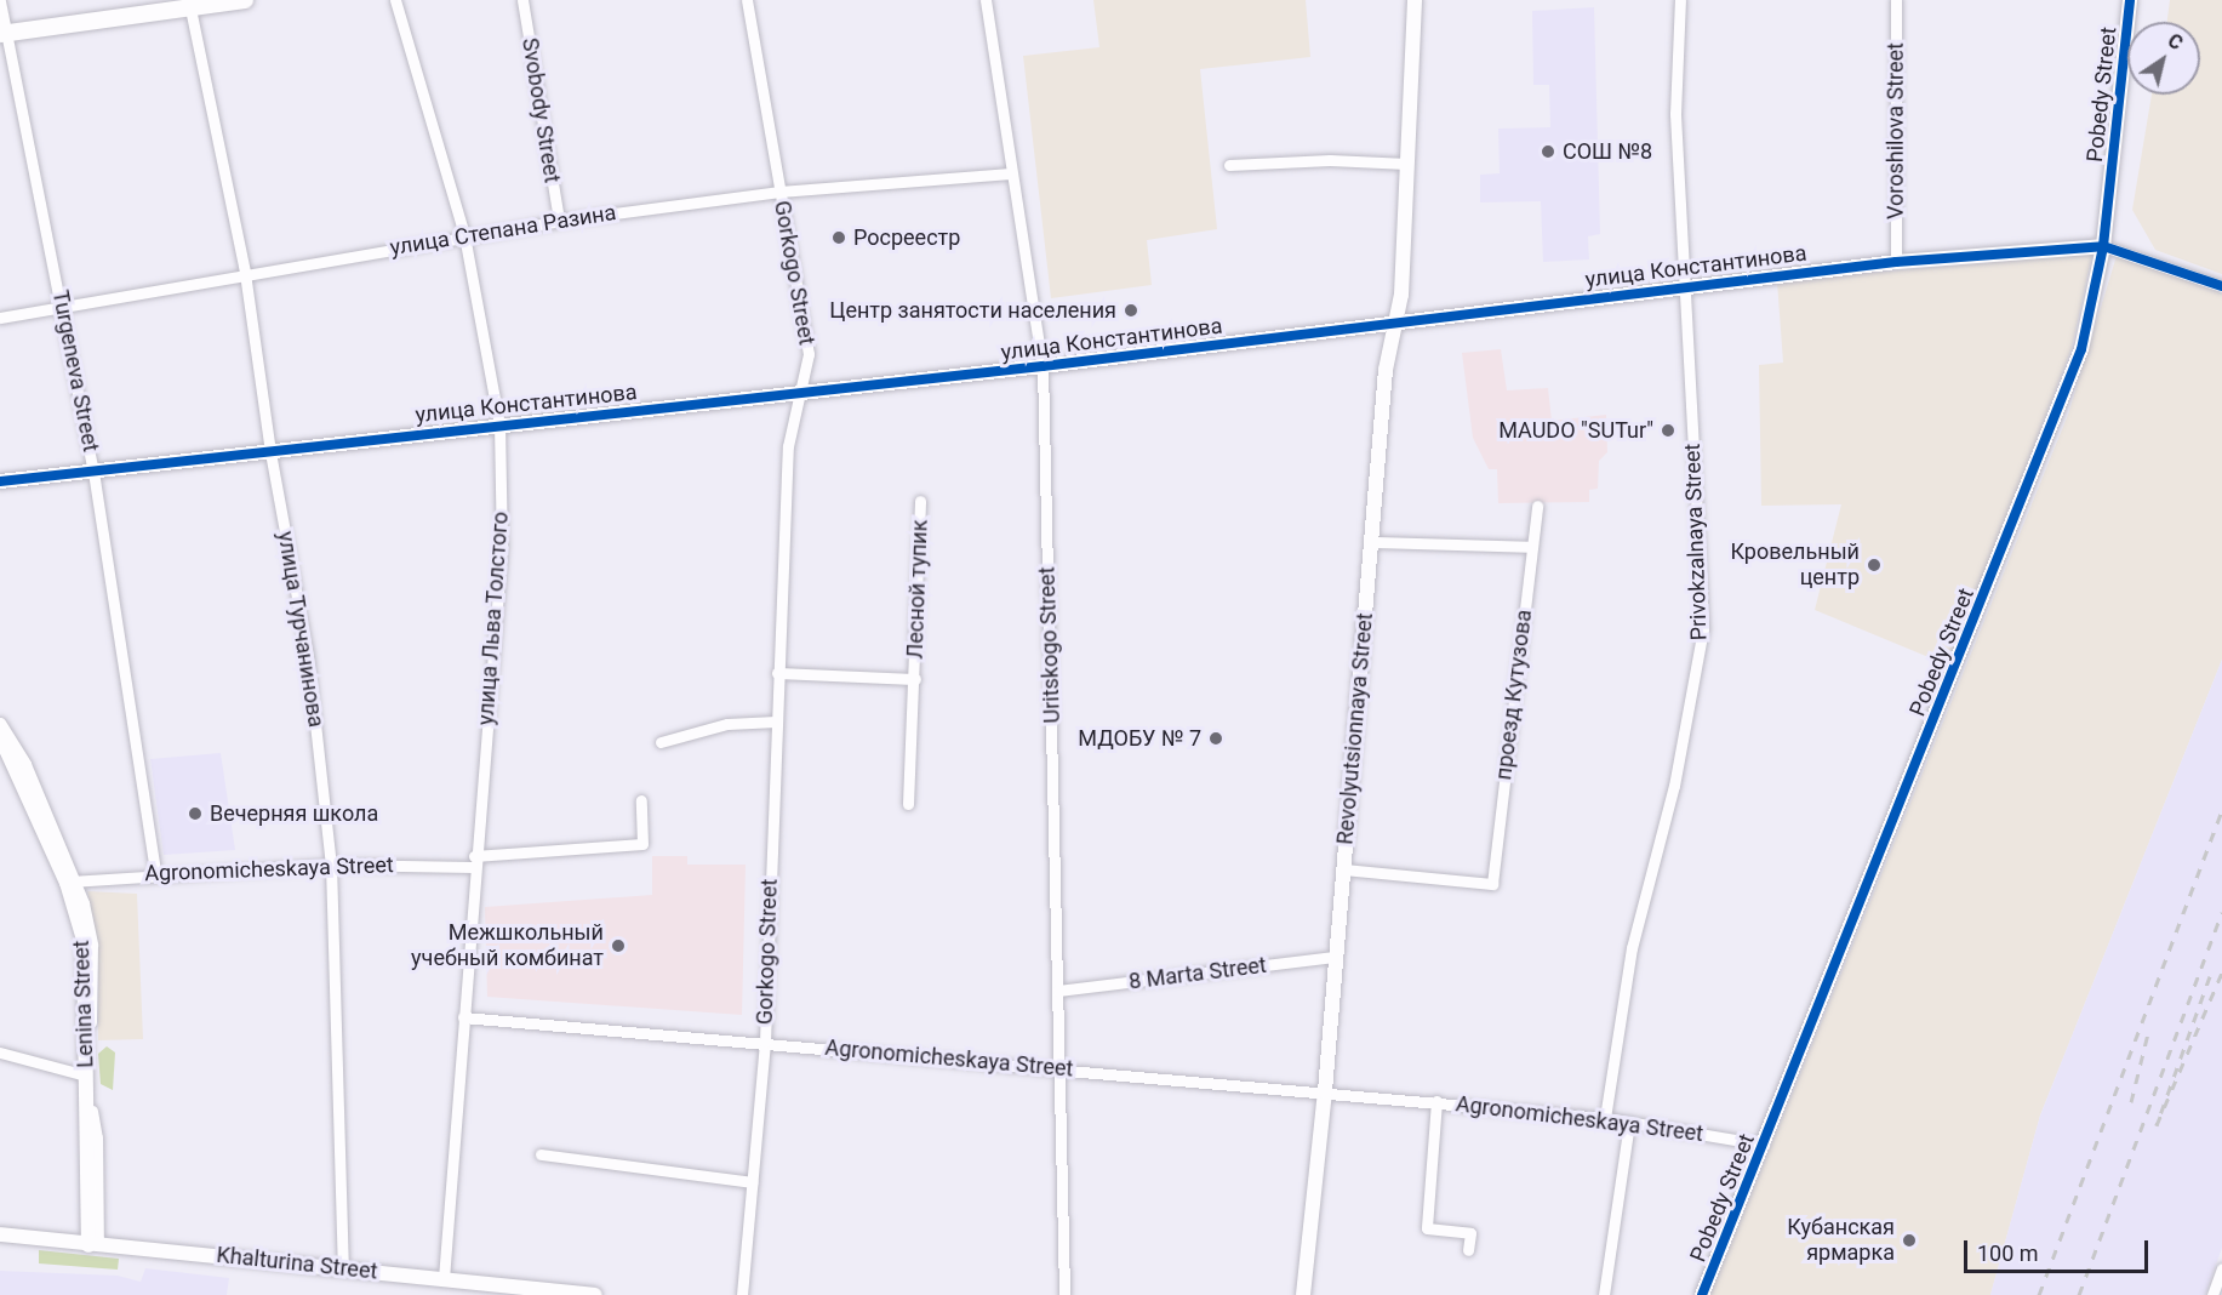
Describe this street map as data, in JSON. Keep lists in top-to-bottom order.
{
  "streets": {
    "street": [
      "Pobedy Street",
      "Svobody Street",
      "Voroshilova Street",
      "улица Степана Разина",
      "улица Константинова",
      "Gorkogo Street",
      "Turgeneva Street",
      "Privokzalnaya Street",
      "Лесной тупик",
      "улица Льва Толстого",
      "улица Турчанинова",
      "Uritskogo Street",
      "проезд Кутузова",
      "Revolyutsionnaya Street",
      "Agronomicheskaya Street",
      "8 Marta Street",
      "Lenina Street",
      "Khalturina Street"
    ]
  },
  "crossings": [
    ["Pobedy Street", "улица Константинова"],
    ["Pobedy Street", "Agronomicheskaya Street"],
    ["Svobody Street", "улица Степана Разина"],
    ["Voroshilova Street", "улица Константинова"],
    ["улица Степана Разина", "Gorkogo Street"],
    ["улица Степана Разина", "Turgeneva Street"],
    ["улица Степана Разина", "улица Льва Толстого"],
    ["улица Степана Разина", "улица Турчанинова"],
    ["улица Степана Разина", "Uritskogo Street"],
    ["улица Константинова", "Gorkogo Street"],
    ["улица Константинова", "Turgeneva Street"],
    ["улица Константинова", "Privokzalnaya Street"],
    ["улица Константинова", "улица Льва Толстого"],
    ["улица Константинова", "улица Турчанинова"],
    ["улица Константинова", "Uritskogo Street"],
    ["улица Константинова", "Revolyutsionnaya Street"],
    ["Gorkogo Street", "Лесной тупик"],
    ["Gorkogo Street", "Agronomicheskaya Street"],
    ["Turgeneva Street", "Agronomicheskaya Street"],
    ["Privokzalnaya Street", "Agronomicheskaya Street"],
    ["улица Льва Толстого", "Agronomicheskaya Street"],
    ["улица Льва Толстого", "Khalturina Street"],
    ["улица Турчанинова", "Agronomicheskaya Street"],
    ["улица Турчанинова", "Khalturina Street"],
    ["Uritskogo Street", "Agronomicheskaya Street"],
    ["Uritskogo Street", "8 Marta Street"],
    ["проезд Кутузова", "Revolyutsionnaya Street"],
    ["Revolyutsionnaya Street", "Agronomicheskaya Street"],
    ["Revolyutsionnaya Street", "8 Marta Street"],
    ["Agronomicheskaya Street", "Lenina Street"],
    ["Lenina Street", "Khalturina Street"]
  ],
  "places": [
    "СОШ №8",
    "Росреестр",
    "Центр занятости населения",
    "MAUDO \"SUTur\"",
    "Кровельный центр",
    "МДОБУ № 7",
    "Вечерняя школа",
    "Межшкольный учебный комбинат",
    "Кубанская ярмарка"
  ],
  "scale_bar": "100 m",
  "north": "top right"
}
